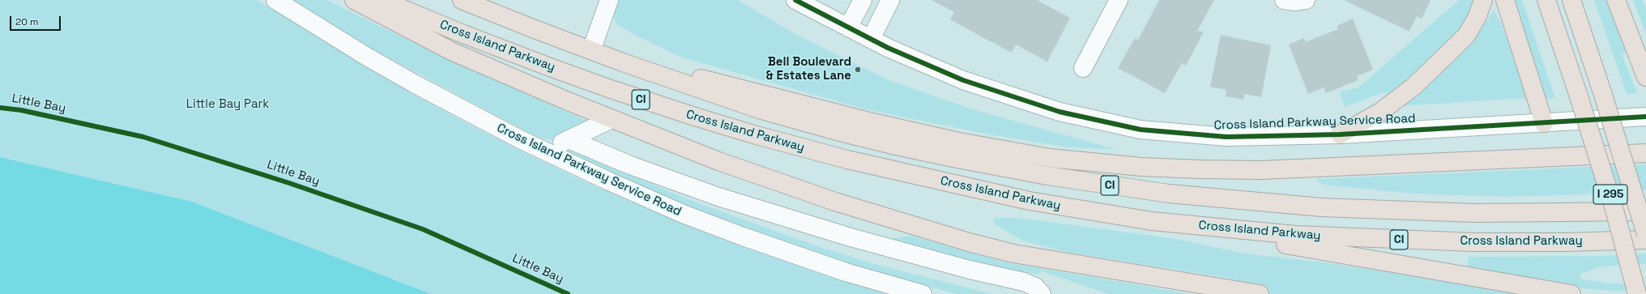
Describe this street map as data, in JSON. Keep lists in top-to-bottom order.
{
  "streets": {
    "highway": ["Cross Island Parkway", "CI", "I 295"],
    "street": ["Cross Island Parkway Service Road"],
    "cycle path": ["Little Bay"]
  },
  "parks": ["Little Bay Park"],
  "places": ["Bell Boulevard & Estates Lane"],
  "scale_bar": "20 m"
}
